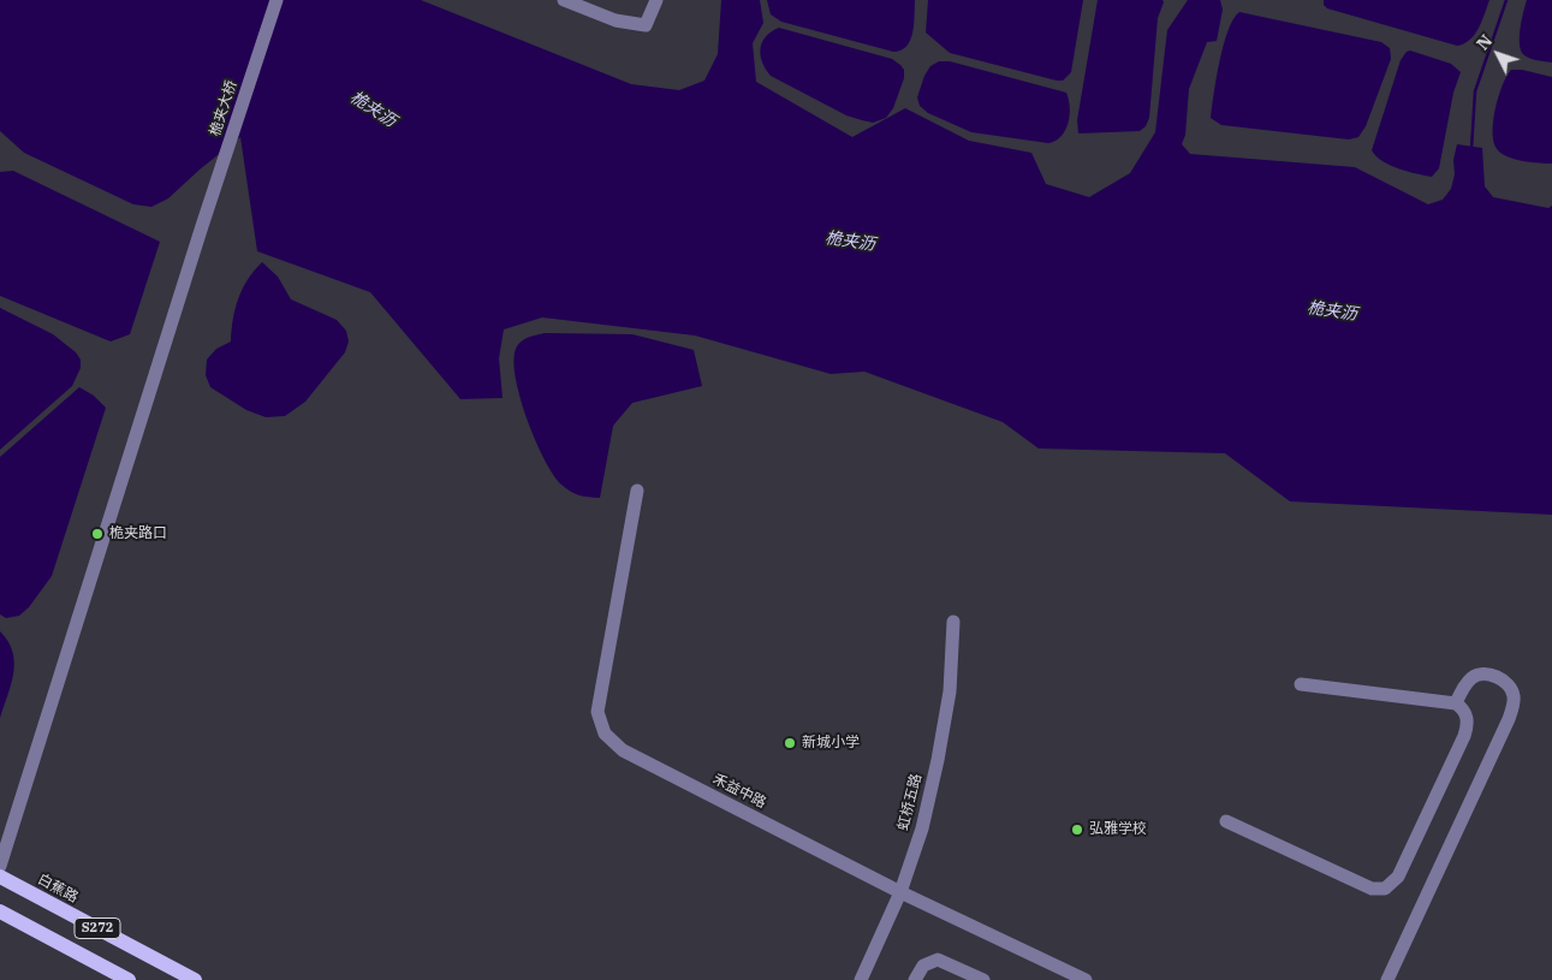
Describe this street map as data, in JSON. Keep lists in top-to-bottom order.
{
  "streets": {
    "main road": ["白蕉路", "S272"],
    "street": ["桅夹大桥", "禾益中路", "虹桥五路"]
  },
  "crossings": [
    ["禾益中路", "虹桥五路"]
  ],
  "water": ["桅夹沥"],
  "places": ["桅夹路口", "新城小学", "弘雅学校"],
  "north": "top left"
}
